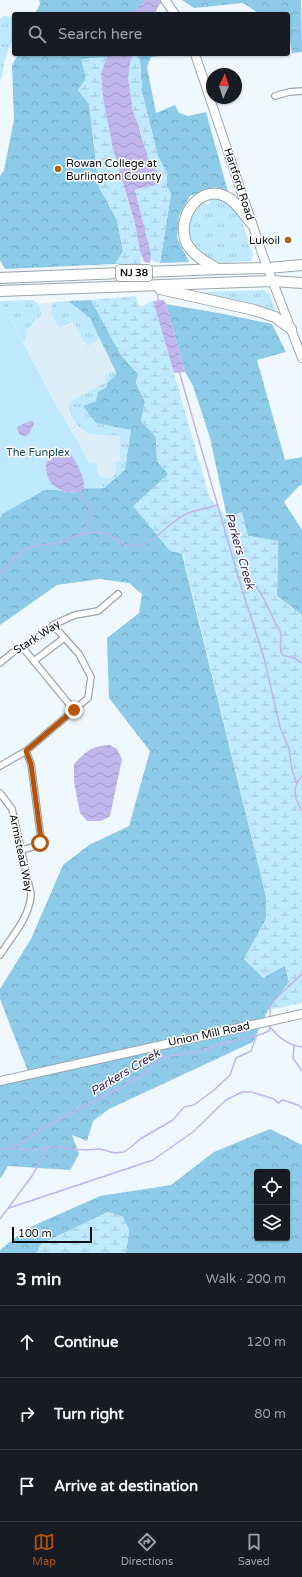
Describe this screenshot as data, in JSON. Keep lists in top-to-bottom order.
{
  "streets": {
    "highway": ["NJ 38"],
    "street": [
      "Hartford Road",
      "Stark Way",
      "Armistead Way",
      "Union Mill Road"
    ]
  },
  "crossings": [
    ["Hartford Road", "NJ 38"]
  ],
  "water": ["Parkers Creek"],
  "parks": ["The Funplex"],
  "places": ["Rowan College at Burlington County", "Lukoil"],
  "scale_bar": "100 m",
  "north": "top",
  "page": {
    "search": "Search here",
    "scale": "100 m",
    "heading": ["3 min", "Walk · 200 m"],
    "list": [
      ["Continue", "120 m"],
      ["Turn right", "80 m"],
      "Arrive at destination"
    ],
    "nav": ["Map", "Directions", "Saved"]
  }
}
